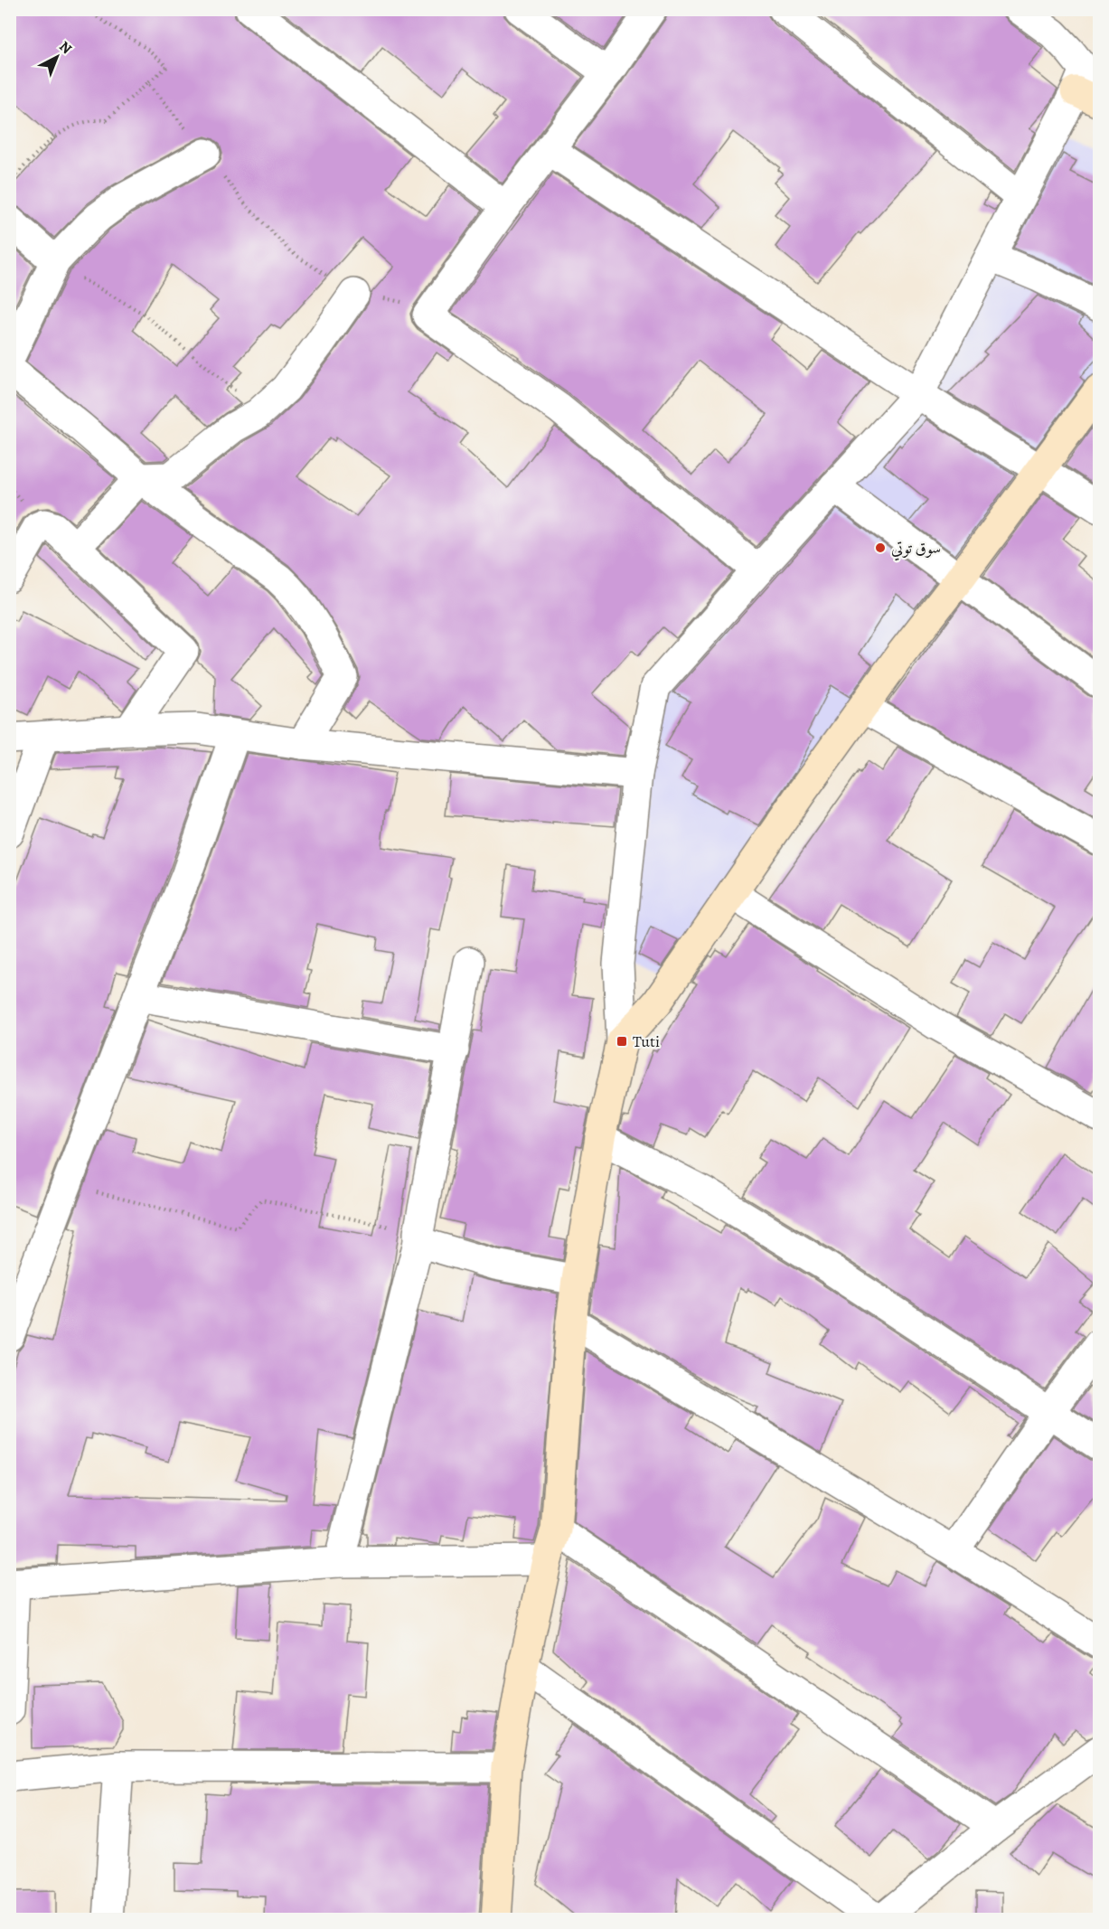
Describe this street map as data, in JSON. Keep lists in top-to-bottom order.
{
  "places": {
    "other": ["سوق توتي"],
    "transit": ["Tuti"]
  },
  "north": "top right"
}
